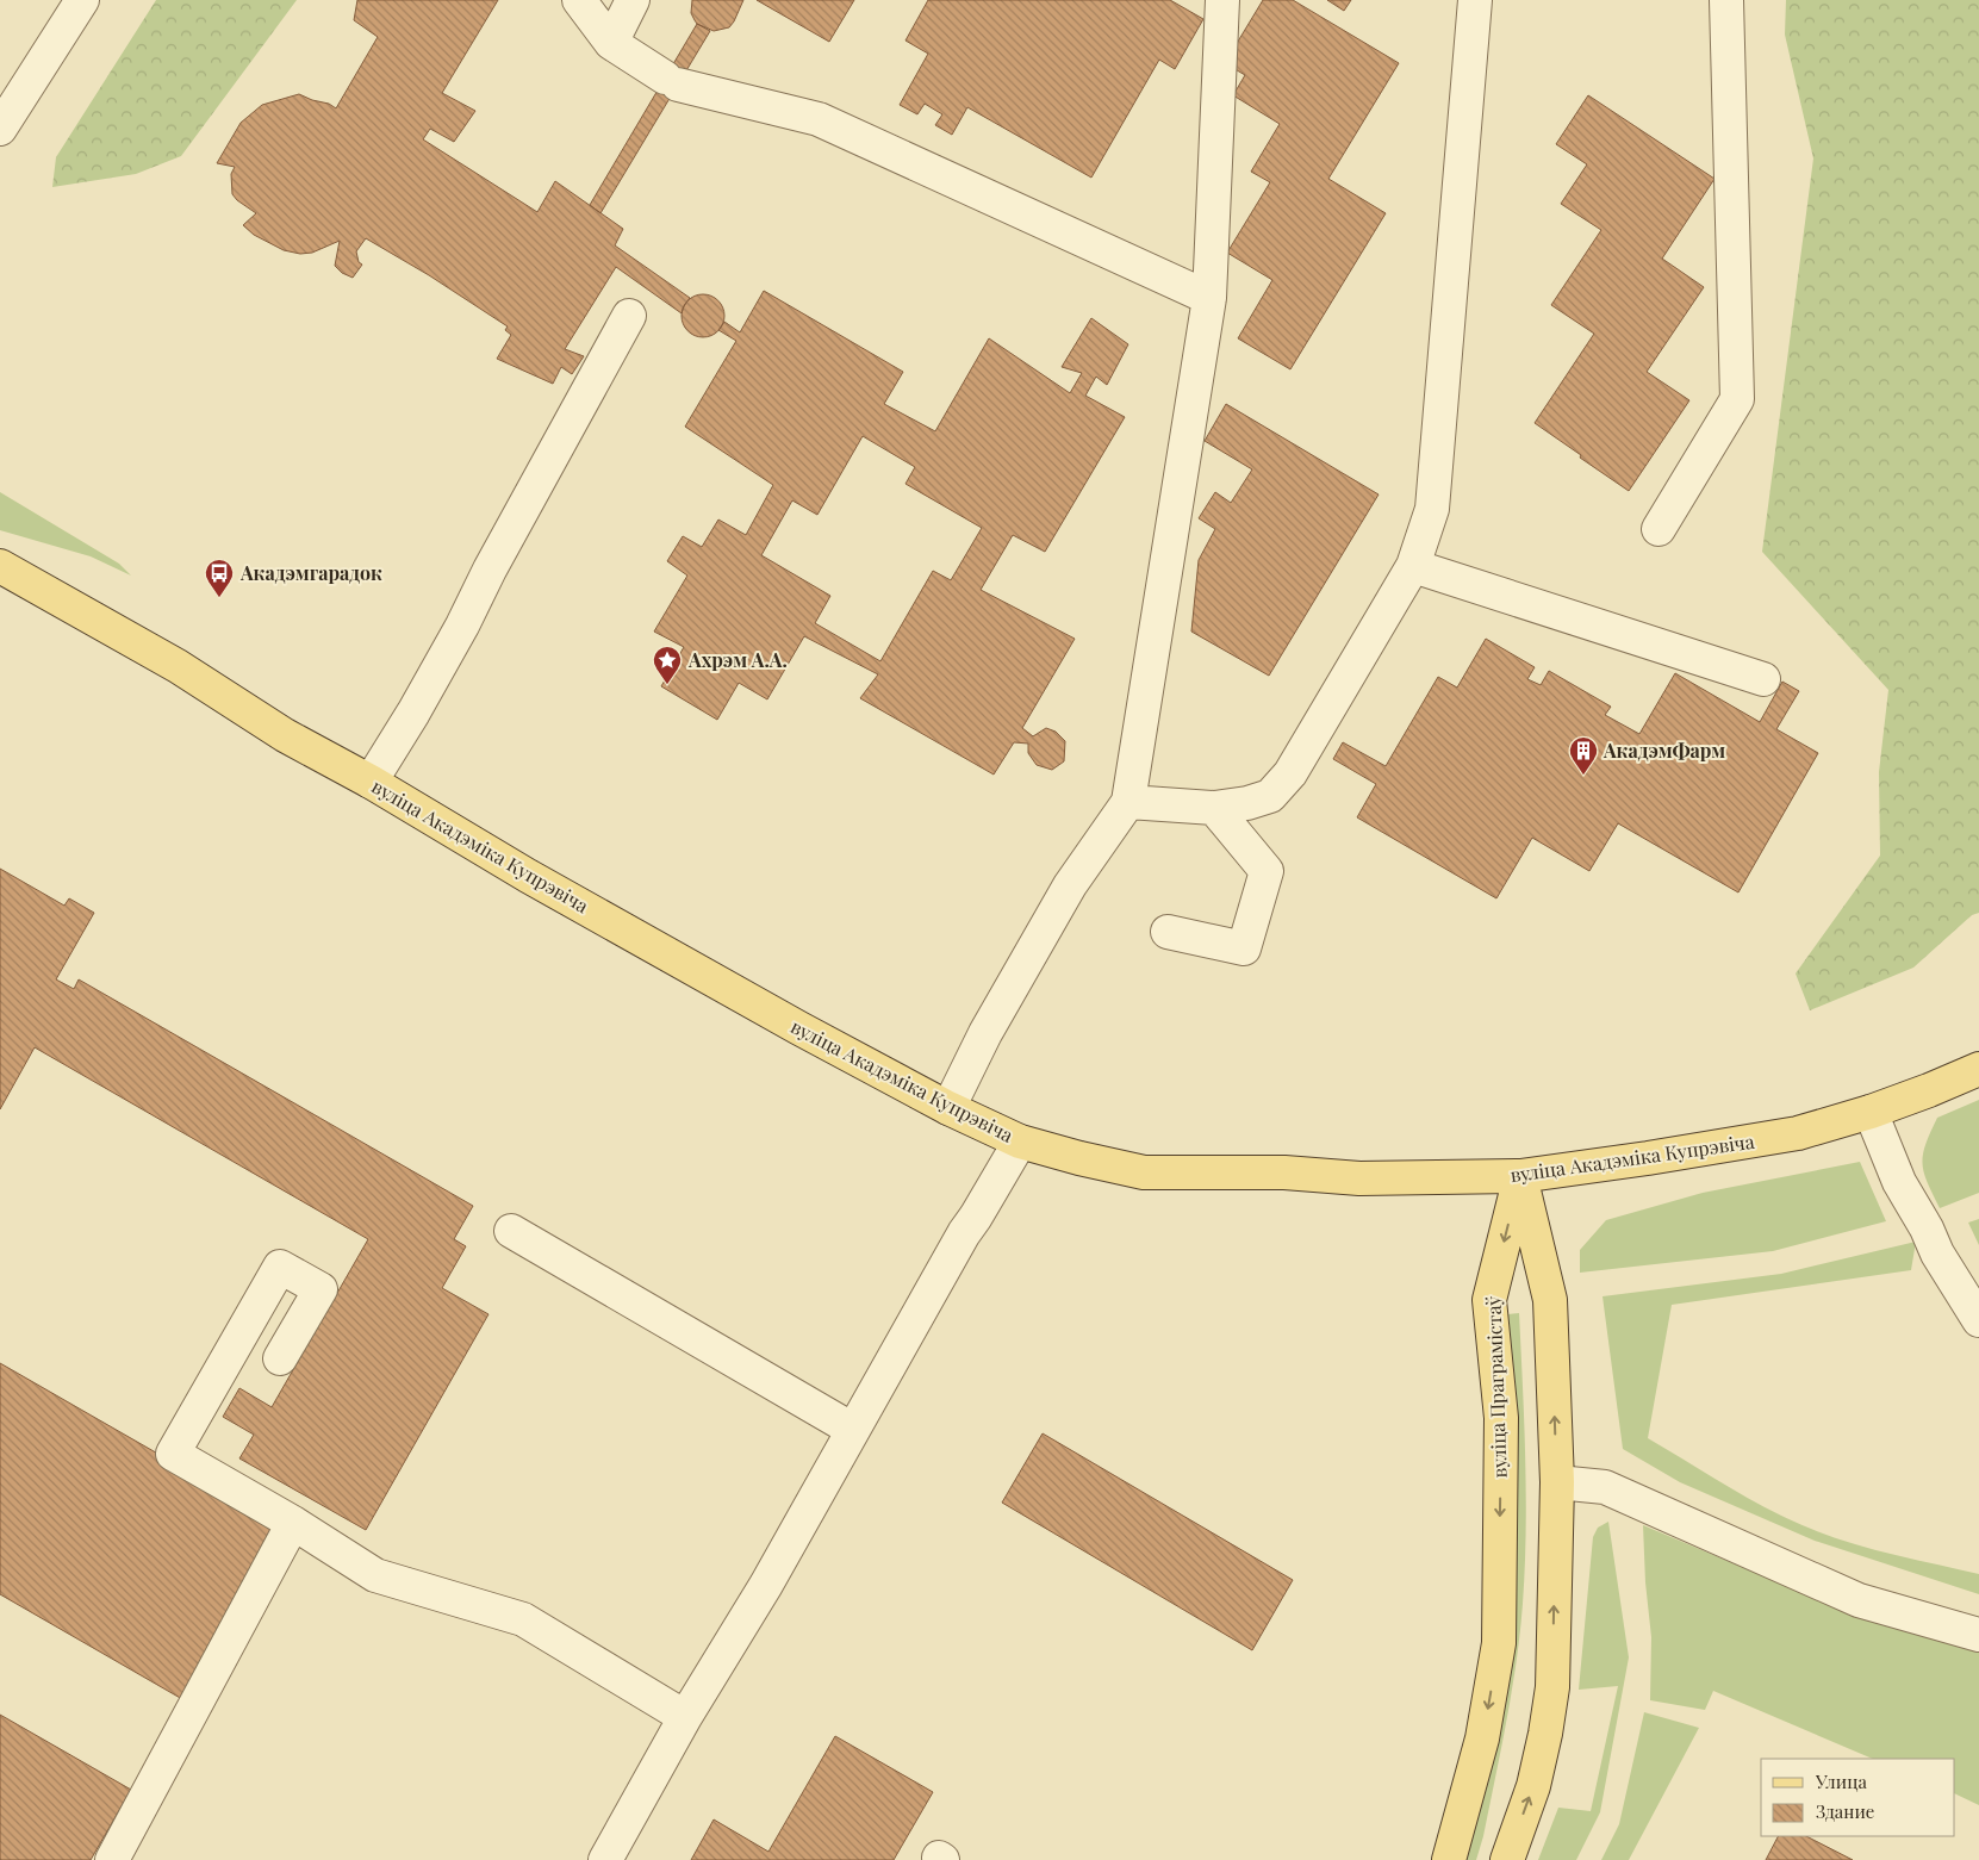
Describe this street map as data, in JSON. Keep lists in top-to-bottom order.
{
  "streets": {
    "main road": ["вуліца Акадэміка Купрэвіча", "вуліца Праграмістаў"]
  },
  "crossings": [
    ["вуліца Акадэміка Купрэвіча", "вуліца Праграмістаў"]
  ],
  "places": {
    "bus stop": ["Акадэмгарадок"],
    "place": ["Ахрэм А.А."],
    "building": ["АкадэмФарм"]
  },
  "legend": ["Улица", "Здание"]
}
